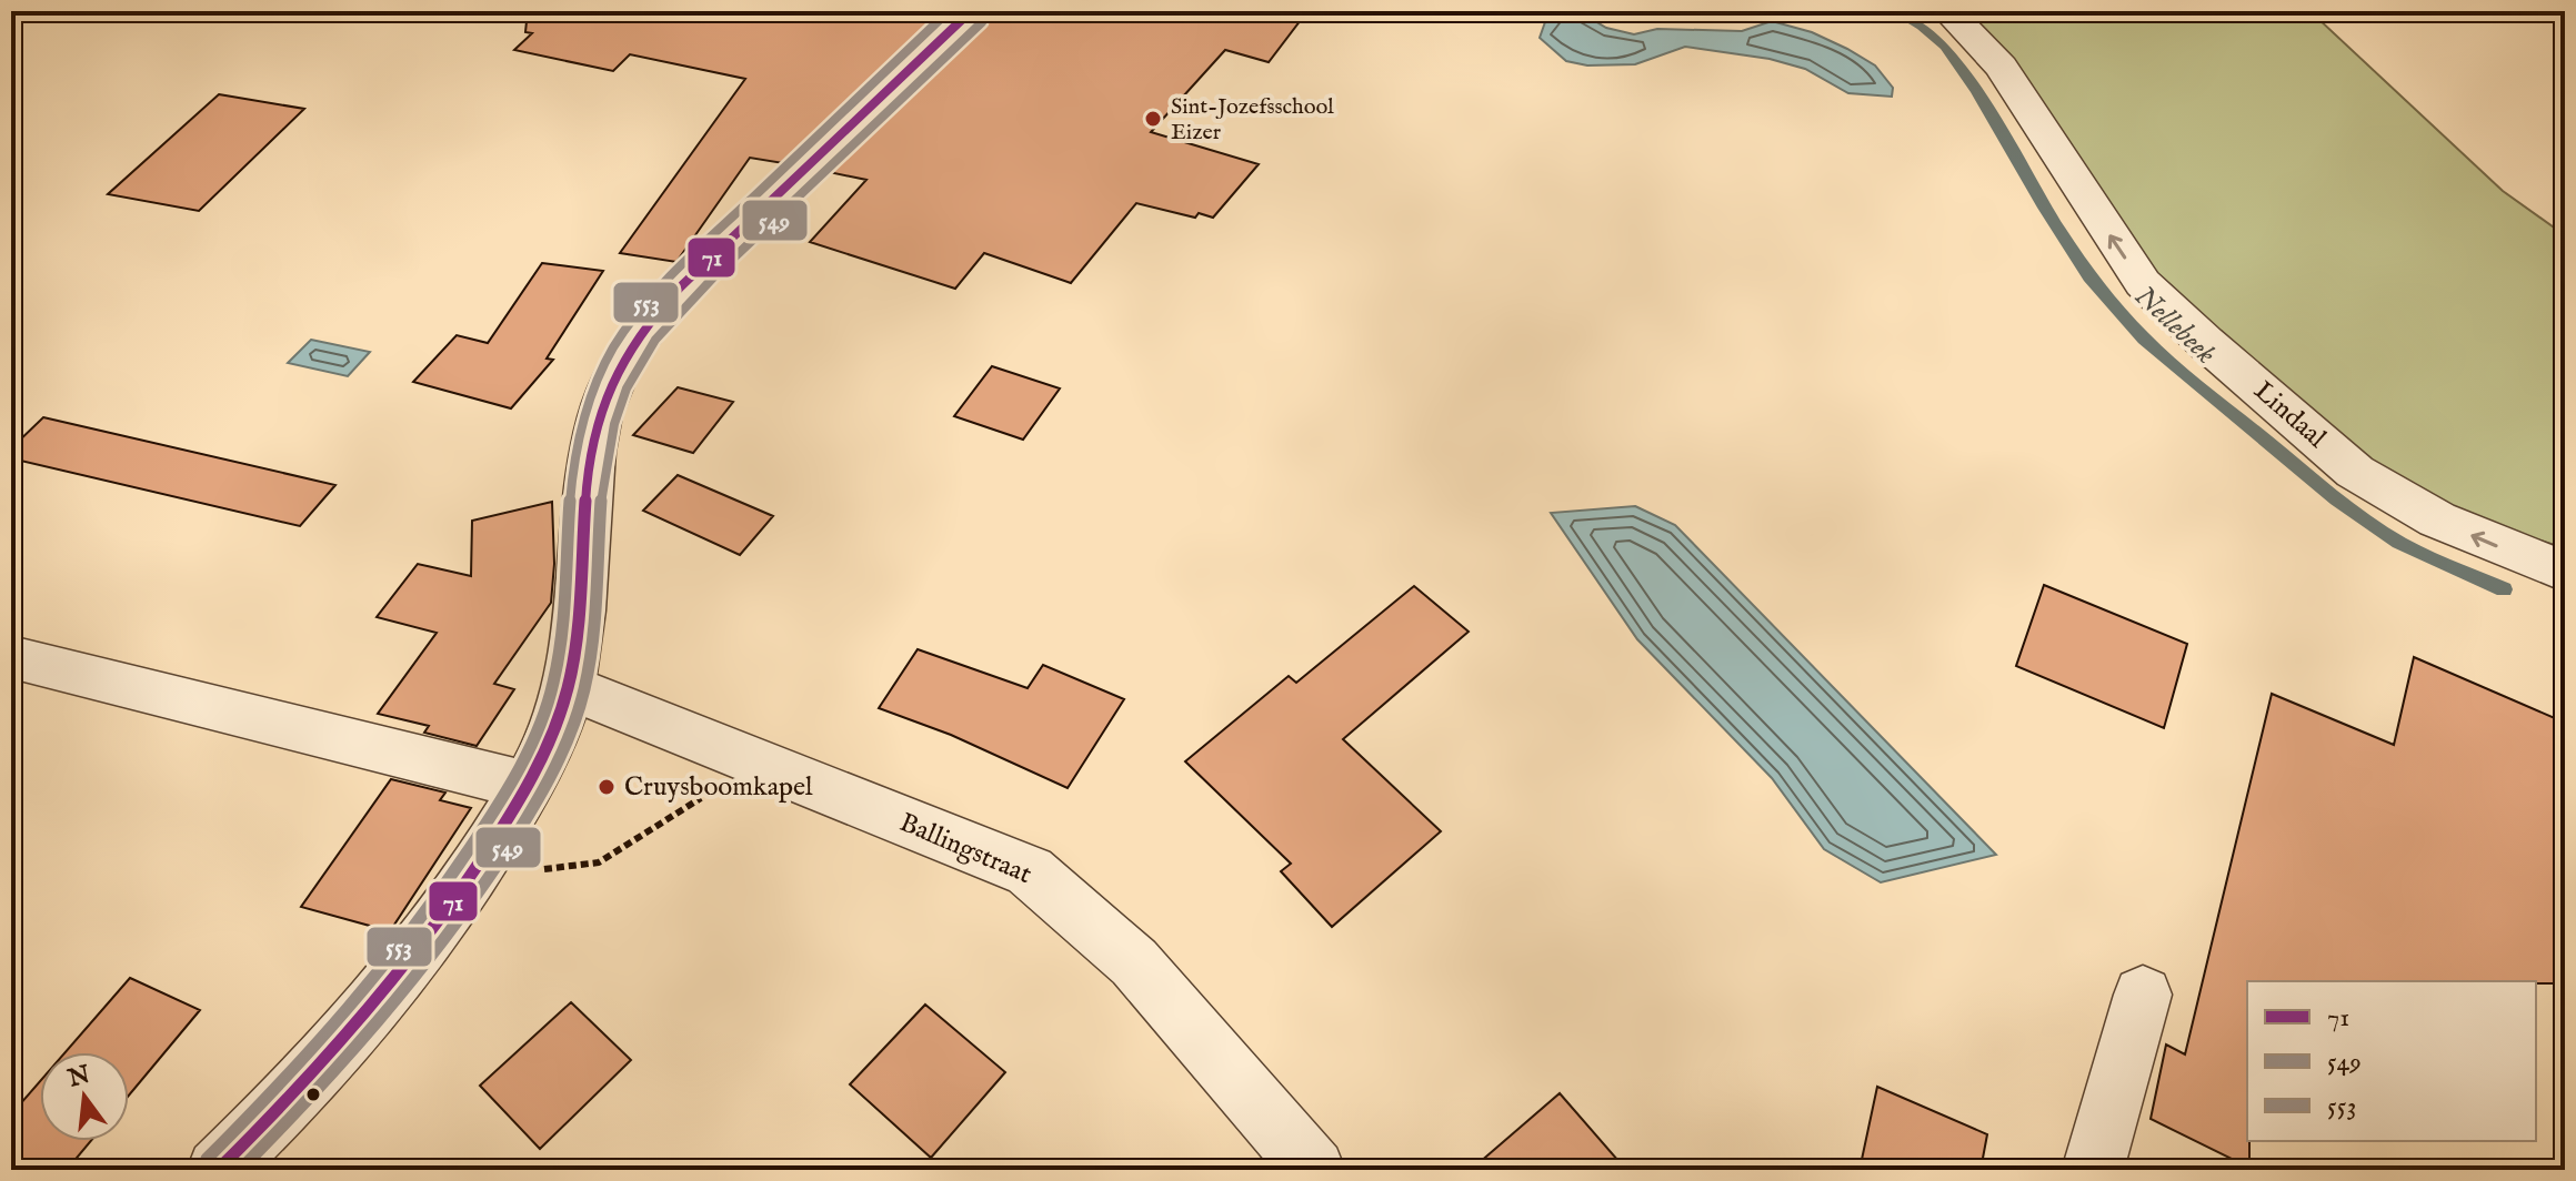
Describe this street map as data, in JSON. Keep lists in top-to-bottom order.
{
  "streets": {
    "street": ["Lindaal", "Ballingstraat"]
  },
  "one_way": ["Lindaal"],
  "water": ["Nellebeek"],
  "places": ["Sint-Jozefsschool Eizer", "Cruysboomkapel"],
  "lines": ["transit line 71", "transit line 553", "transit line 549"],
  "legend": ["71", "549", "553"],
  "north": "top"
}
